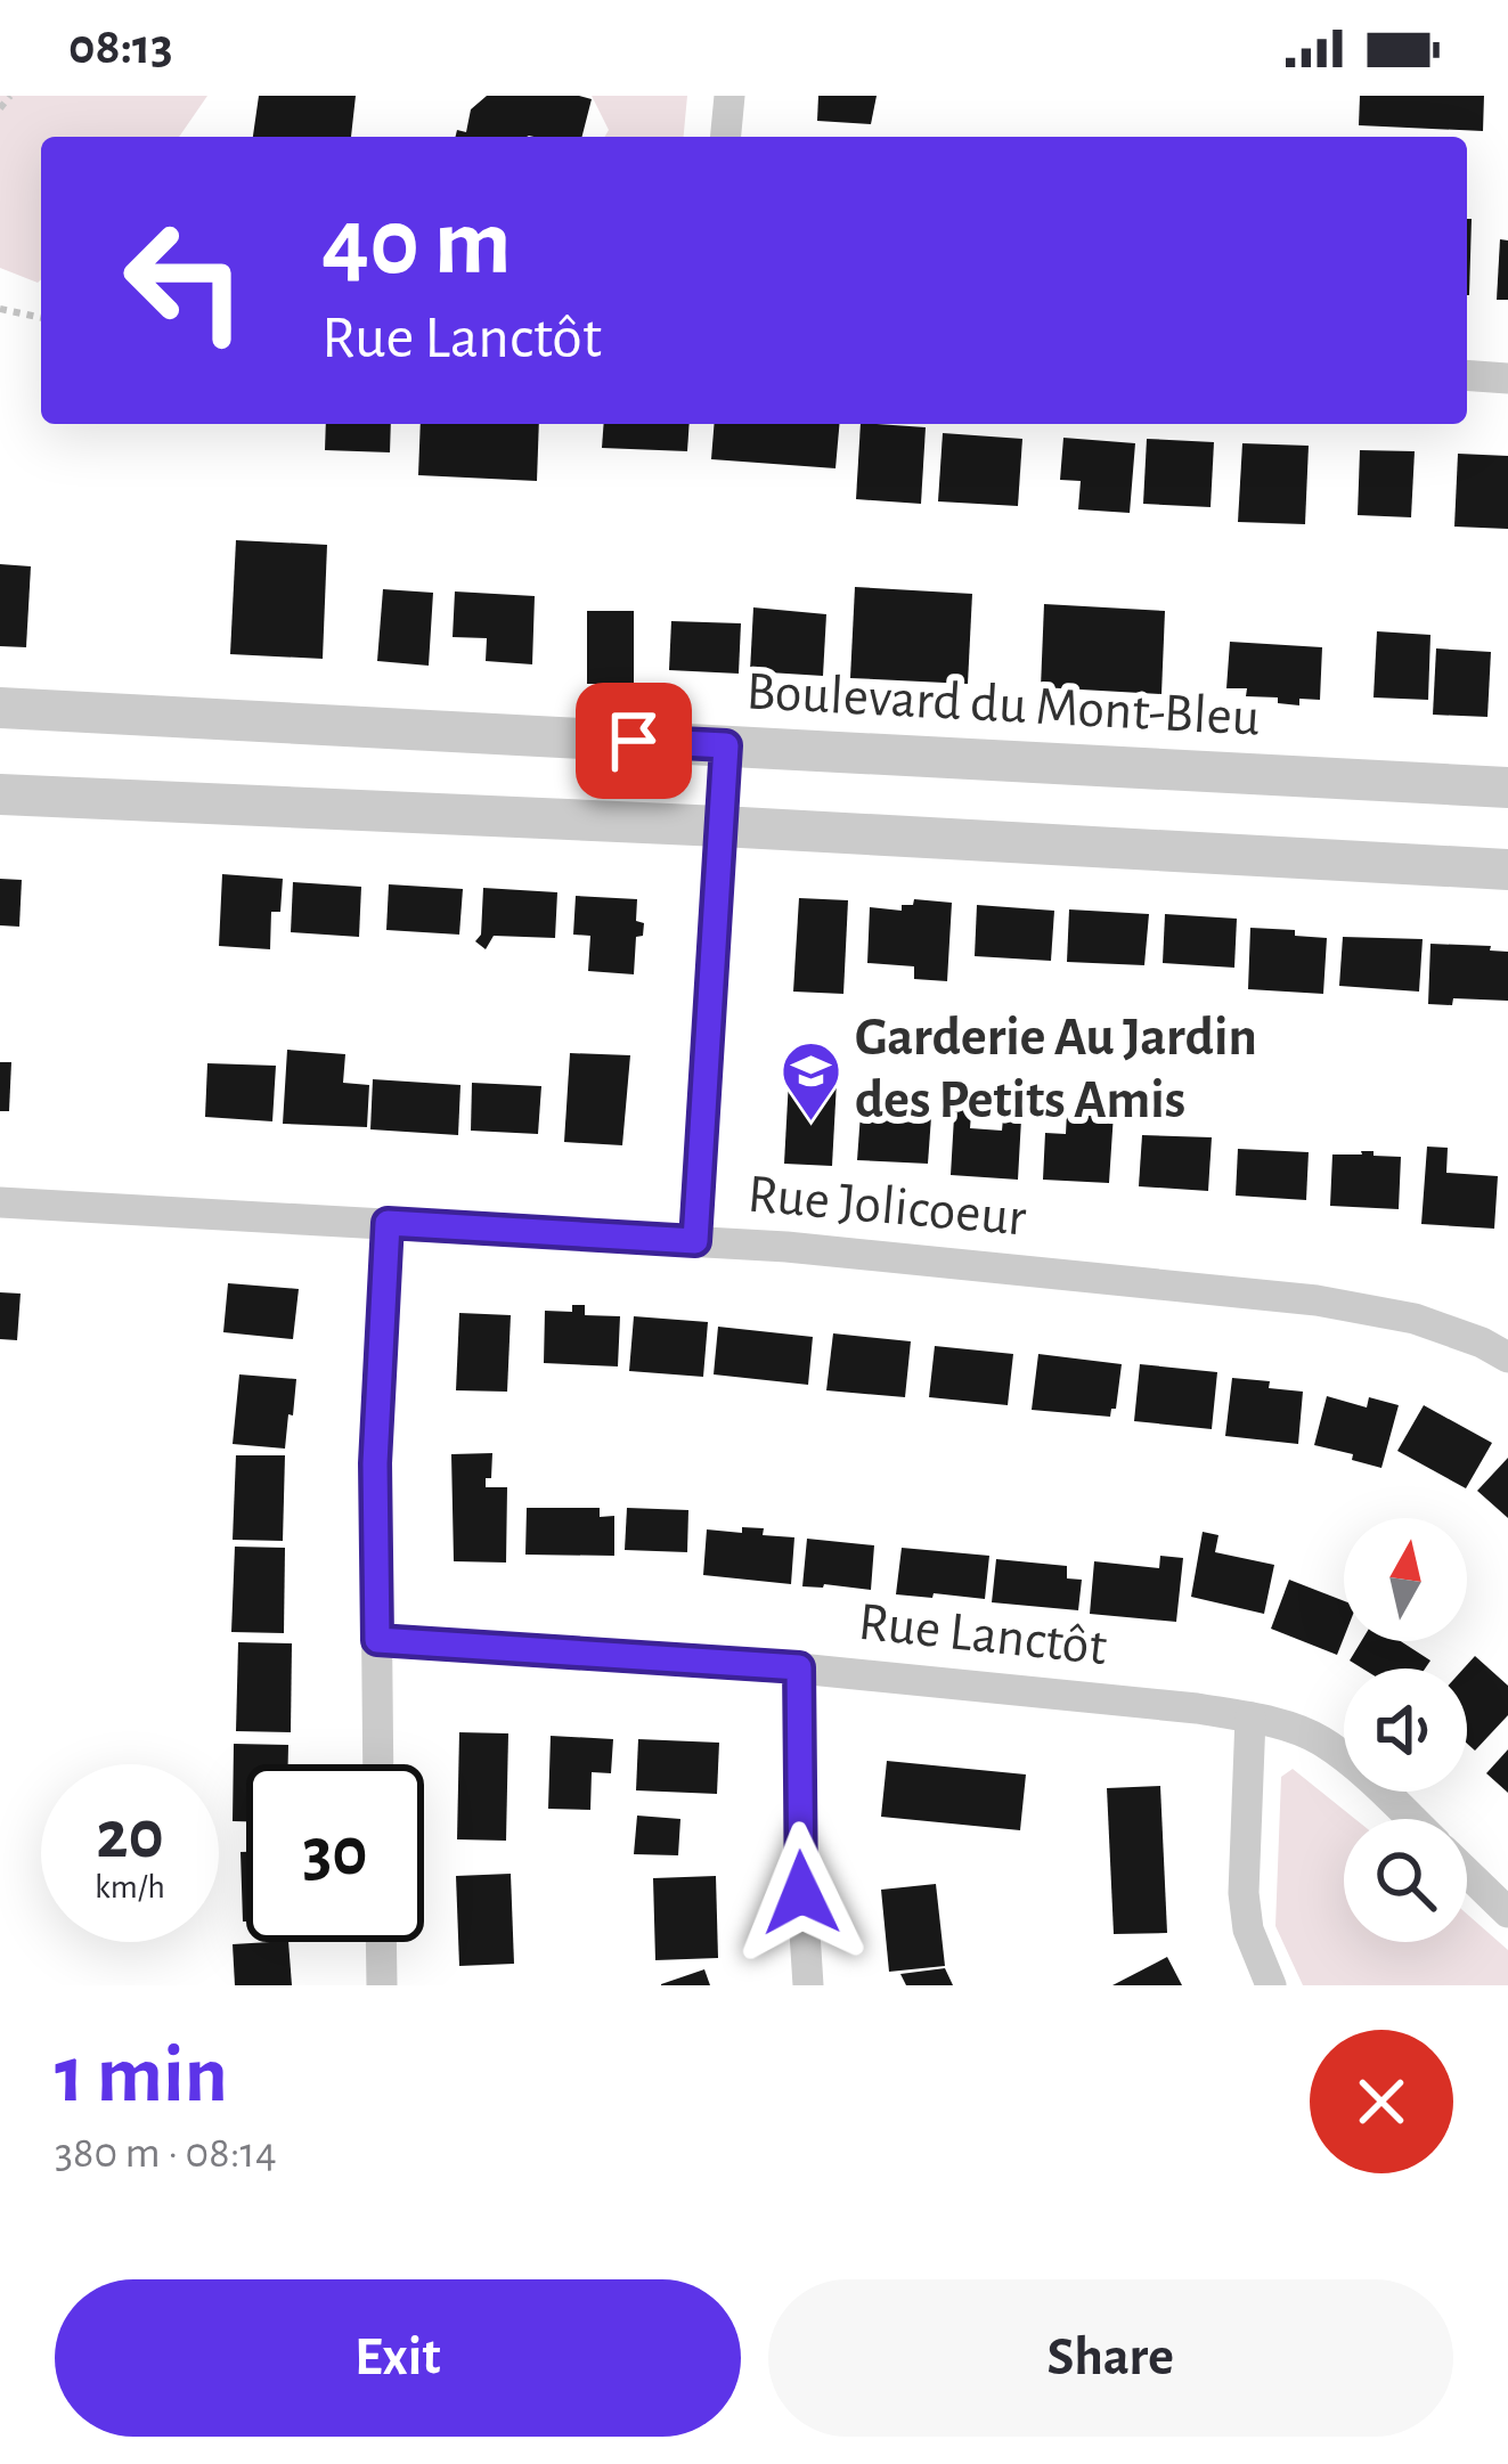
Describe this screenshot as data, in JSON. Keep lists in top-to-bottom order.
{
  "streets": {
    "street": ["Boulevard du Mont-Bleu", "Rue Jolicoeur", "Rue Lanctôt"]
  },
  "places": {
    "school or university": ["Garderie Au Jardin des Petits Amis"]
  },
  "north": "top",
  "page": {
    "status": "08:13",
    "turn": ["40 m", "Rue Lanctôt"],
    "speed": "20 km/h",
    "limit": "30",
    "heading": ["1 min", "380 m · 08:14"],
    "buttons": ["Exit", "Share"]
  }
}
